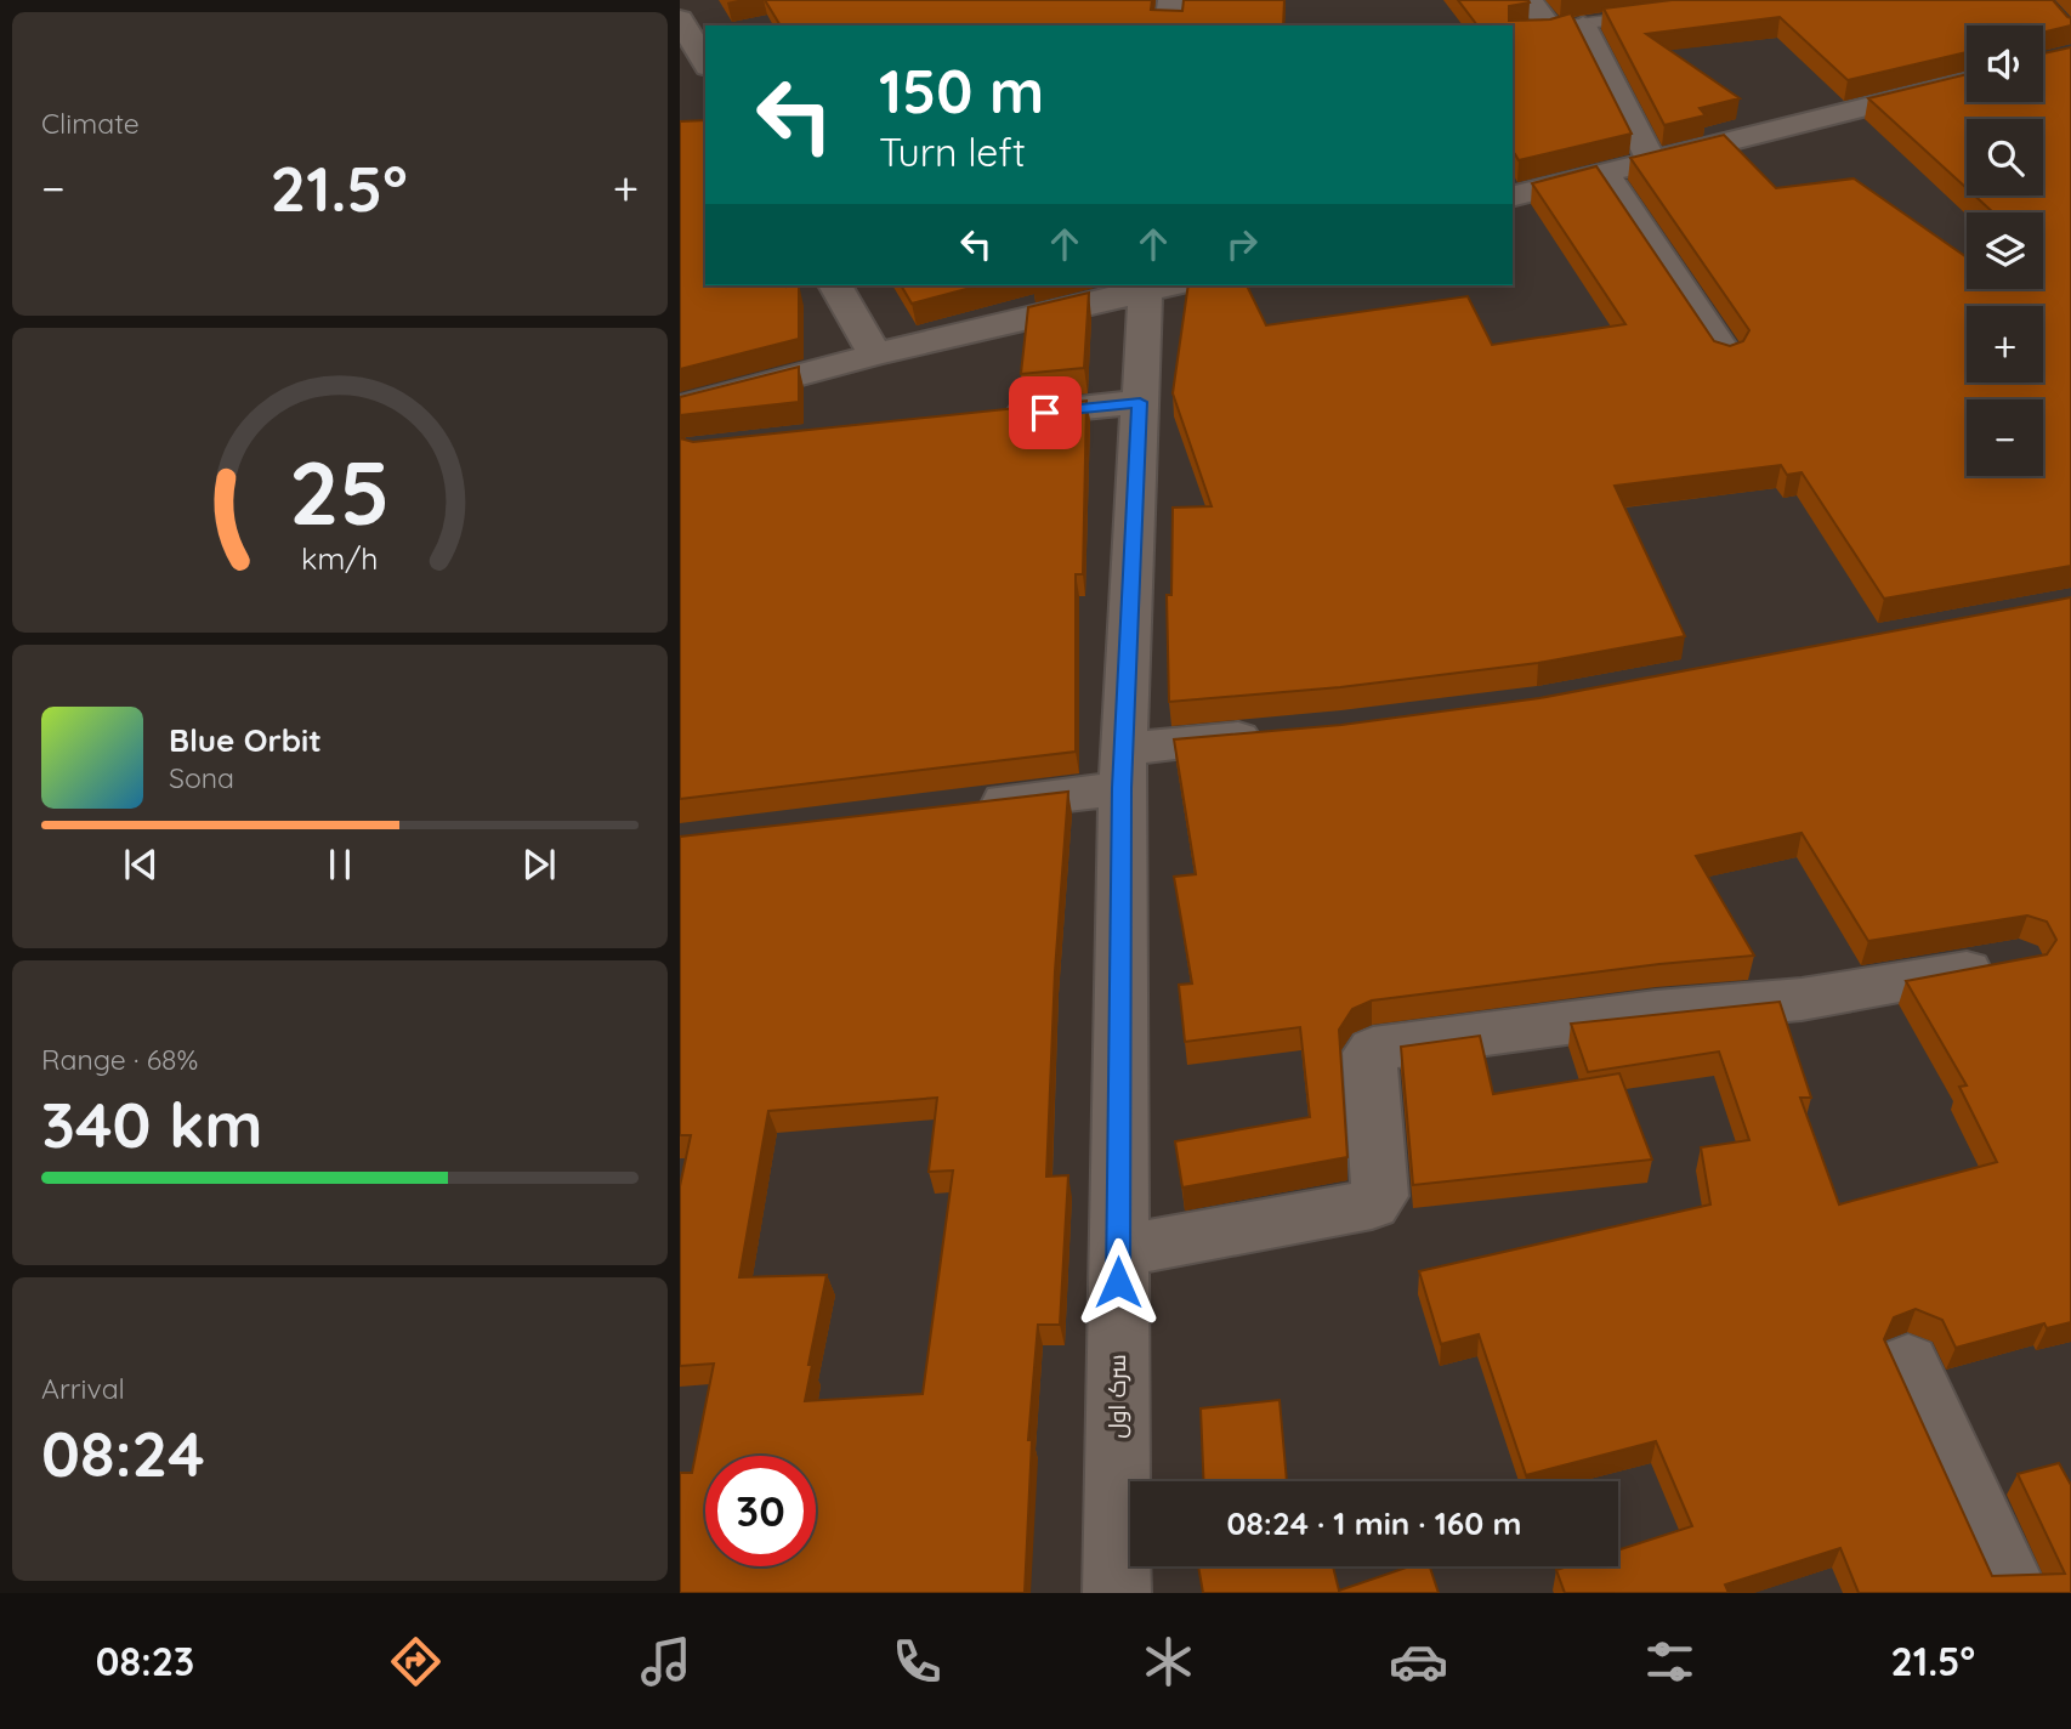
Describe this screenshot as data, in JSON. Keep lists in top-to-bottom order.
{
  "streets": {
    "street": ["سرک اول"]
  },
  "page": {
    "tile": [
      "Climate",
      ["Range · 68%", "340 km"],
      ["Arrival", "08:24"]
    ],
    "map_buttons": ["+", "−"],
    "turn": ["150 m", "Turn left"],
    "heat": ["−", "21.5°", "+"],
    "song": ["Blue Orbit", "Sona"],
    "limit": "30",
    "trip": "08:24 · 1 min · 160 m",
    "tabs": ["08:23", "21.5°"],
    "gauge": ["25", "km/h"]
  }
}
